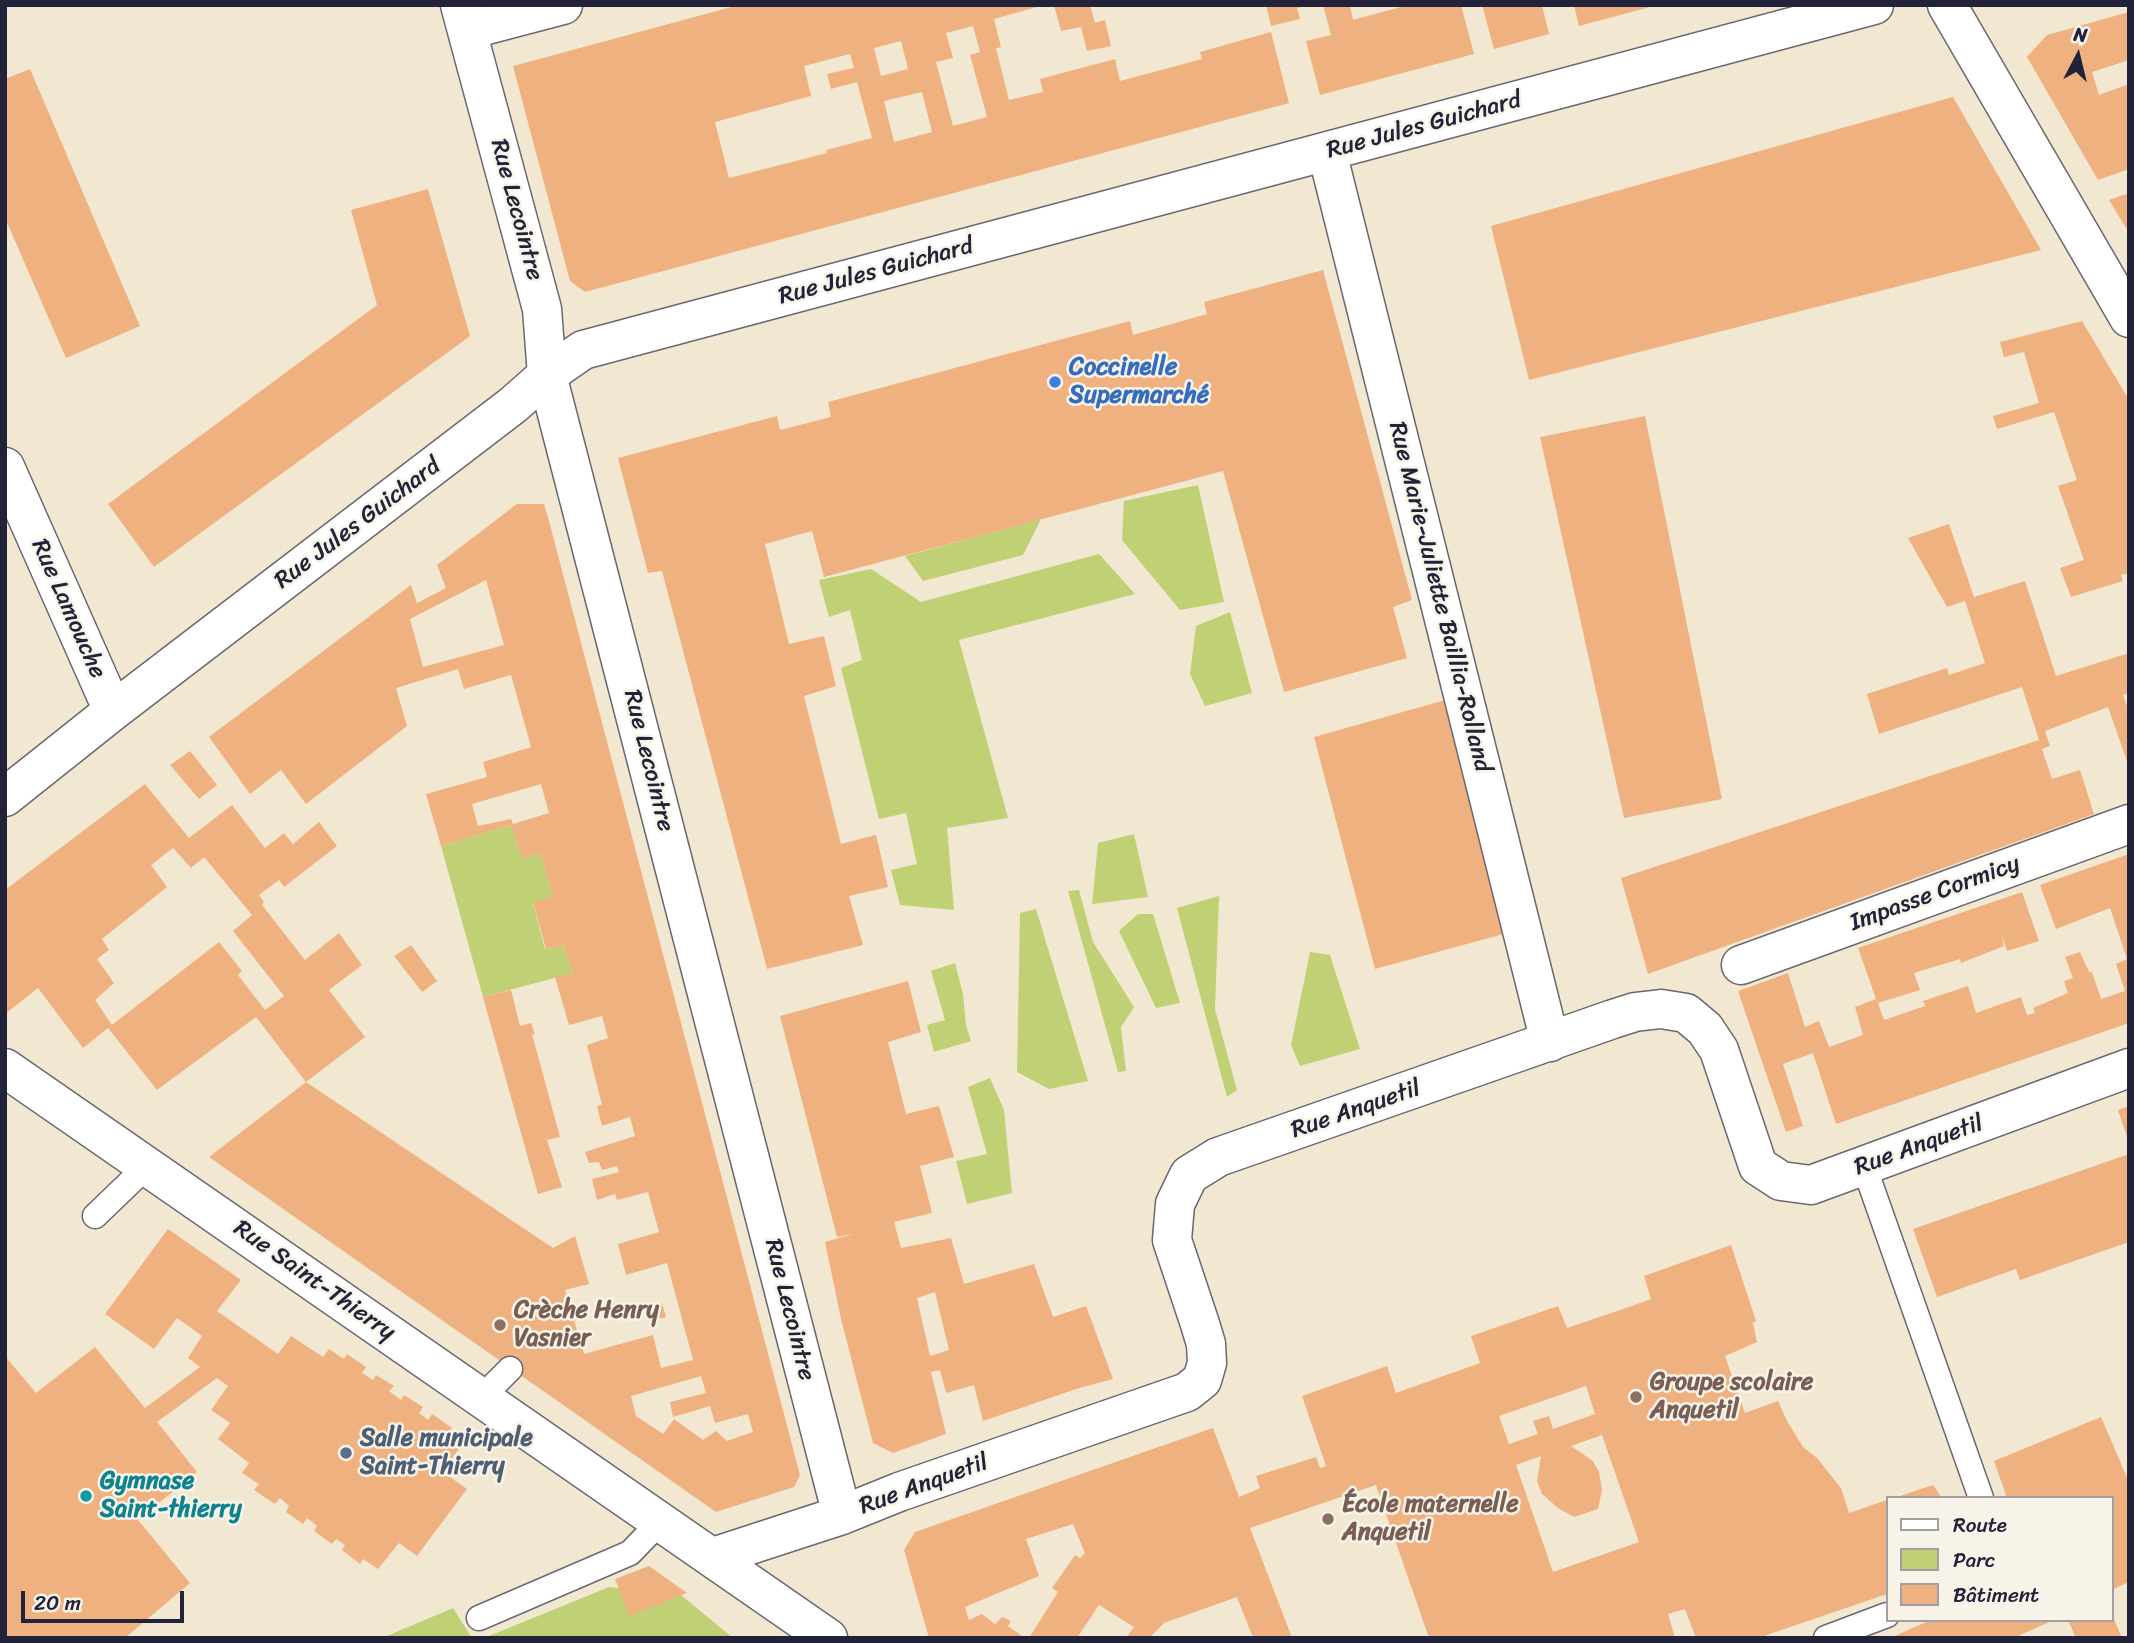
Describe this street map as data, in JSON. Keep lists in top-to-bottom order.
{
  "streets": {
    "street": [
      "Rue Jules Guichard",
      "Rue Lecointre",
      "Rue Marie-Juliette Baillia-Rolland",
      "Rue Lamouche",
      "Impasse Cormicy",
      "Rue Anquetil",
      "Rue Saint-Thierry"
    ]
  },
  "crossings": [
    ["Rue Jules Guichard", "Rue Lecointre"],
    ["Rue Jules Guichard", "Rue Marie-Juliette Baillia-Rolland"],
    ["Rue Jules Guichard", "Rue Lamouche"],
    ["Rue Lecointre", "Rue Anquetil"],
    ["Rue Marie-Juliette Baillia-Rolland", "Rue Anquetil"],
    ["Rue Anquetil", "Rue Saint-Thierry"]
  ],
  "places": [
    "Coccinelle Supermarché",
    "Crèche Henry Vasnier",
    "Groupe scolaire Anquetil",
    "Salle municipale Saint-Thierry",
    "Gymnase Saint-thierry",
    "École maternelle Anquetil"
  ],
  "legend": ["Route", "Parc", "Bâtiment"],
  "scale_bar": "20 m",
  "north": "top"
}
